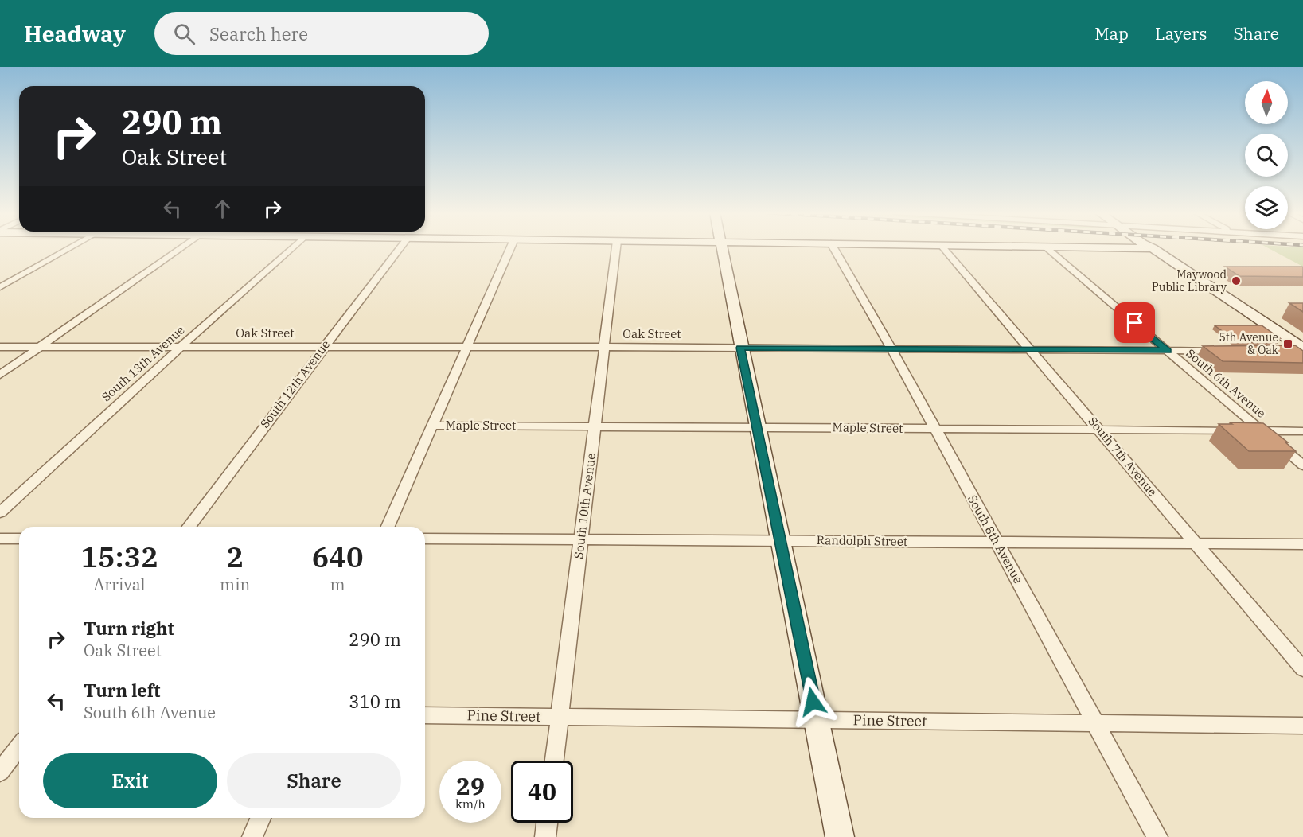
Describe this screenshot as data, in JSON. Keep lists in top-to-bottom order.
{
  "streets": {
    "street": [
      "Oak Street",
      "South 13th Avenue",
      "South 6th Avenue",
      "South 12th Avenue",
      "Maple Street",
      "South 7th Avenue",
      "South 10th Avenue",
      "South 8th Avenue",
      "Randolph Street",
      "Pine Street"
    ]
  },
  "crossings": [
    ["Oak Street", "South 13th Avenue"],
    ["Oak Street", "South 6th Avenue"],
    ["Oak Street", "South 12th Avenue"],
    ["Oak Street", "South 7th Avenue"],
    ["Oak Street", "South 10th Avenue"],
    ["Oak Street", "South 8th Avenue"],
    ["South 6th Avenue", "Maple Street"],
    ["Maple Street", "South 7th Avenue"],
    ["Maple Street", "South 10th Avenue"],
    ["Maple Street", "South 8th Avenue"],
    ["South 7th Avenue", "Randolph Street"],
    ["South 10th Avenue", "Randolph Street"],
    ["South 10th Avenue", "Pine Street"],
    ["South 8th Avenue", "Randolph Street"],
    ["South 8th Avenue", "Pine Street"]
  ],
  "places": {
    "other": ["Maywood Public Library"],
    "transit": ["5th Avenue & Oak"]
  },
  "north": "top",
  "page": {
    "header": "Headway",
    "search": "Search here",
    "nav": ["Map", "Layers", "Share"],
    "turn": ["290 m", "Oak Street"],
    "eta": [
      "15:32",
      "Arrival",
      "2",
      "min",
      "640",
      "m"
    ],
    "list": [
      {
        "name": "Turn right",
        "note": "Oak Street",
        "value": "290 m"
      },
      {
        "name": "Turn left",
        "note": "South 6th Avenue",
        "value": "310 m"
      }
    ],
    "buttons": ["Exit", "Share"],
    "speed": "29 km/h",
    "limit": "40"
  }
}
